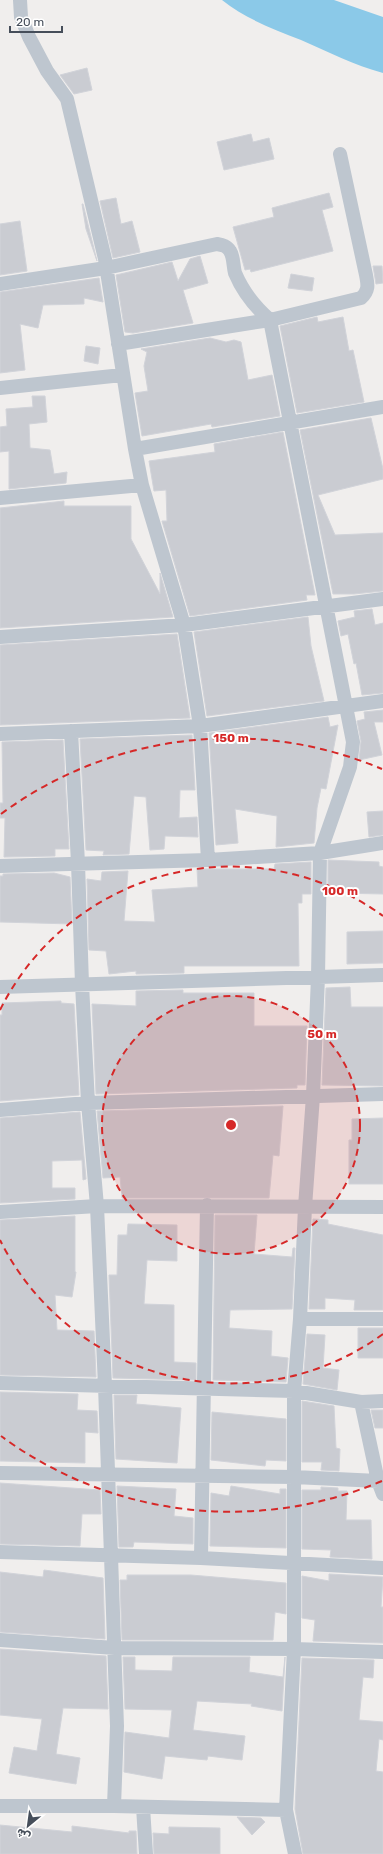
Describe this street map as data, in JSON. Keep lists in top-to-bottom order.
{
  "scale_bar": "20 m",
  "north": "bottom left",
  "rings": ["150 m", "100 m", "50 m"]
}
